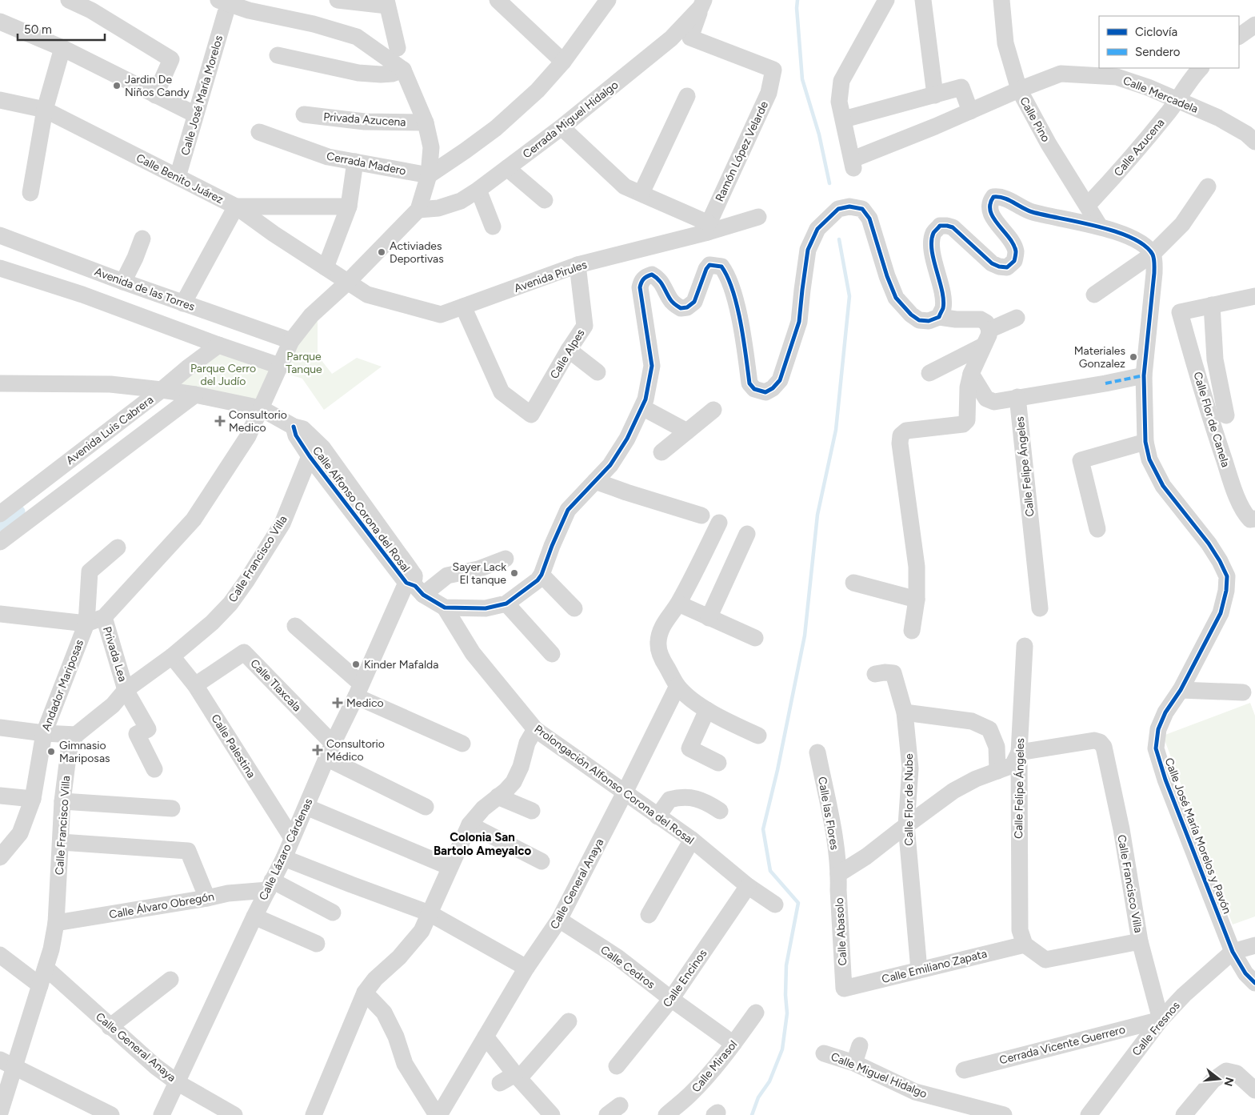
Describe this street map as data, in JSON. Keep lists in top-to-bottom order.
{
  "streets": {
    "street": [
      "Calle Mercadela",
      "Calle José María Morelos",
      "Privada Azucena",
      "Cerrada Miguel Hidalgo",
      "Calle Pino",
      "Calle Azucena",
      "Ramón López Velarde",
      "Cerrada Madero",
      "Calle Benito Juárez",
      "Avenida Pirules",
      "Avenida de las Torres",
      "Calle Alpes",
      "Calle Flor de Canela",
      "Avenida Luis Cabrera",
      "Calle Felipe Ángeles",
      "Calle Alfonso Corona del Rosal",
      "Calle Francisco Villa",
      "Privada Lea",
      "Andador Mariposas",
      "Calle Tlaxcala",
      "Calle Palestina",
      "Prolongación Alfonso Corona del Rosal",
      "Calle Flor de Nube",
      "Calle las Flores",
      "Calle José María Morelos y Pavón",
      "Calle Lázaro Cárdenas",
      "Calle General Anaya",
      "Calle Álvaro Obregón",
      "Calle Abasolo",
      "Calle Emiliano Zapata",
      "Calle Cedros",
      "Calle Encinos",
      "Calle Fresnos",
      "Cerrada Vicente Guerrero",
      "Calle Mirasol",
      "Calle Miguel Hidalgo"
    ]
  },
  "crossings": [
    ["Calle Mercadela", "Calle Pino"],
    ["Calle Mercadela", "Calle Azucena"],
    ["Calle José María Morelos", "Calle Benito Juárez"],
    ["Cerrada Miguel Hidalgo", "Ramón López Velarde"],
    ["Calle Pino", "Calle Azucena"],
    ["Ramón López Velarde", "Avenida Pirules"],
    ["Calle Benito Juárez", "Avenida Pirules"],
    ["Avenida Pirules", "Calle Alpes"],
    ["Avenida Luis Cabrera", "Calle Alfonso Corona del Rosal"],
    ["Calle Felipe Ángeles", "Calle Francisco Villa"],
    ["Calle Felipe Ángeles", "Calle Emiliano Zapata"],
    ["Calle Alfonso Corona del Rosal", "Calle Francisco Villa"],
    ["Calle Alfonso Corona del Rosal", "Prolongación Alfonso Corona del Rosal"],
    ["Calle Alfonso Corona del Rosal", "Calle Lázaro Cárdenas"],
    ["Calle Francisco Villa", "Privada Lea"],
    ["Calle Francisco Villa", "Calle Palestina"],
    ["Calle Francisco Villa", "Calle General Anaya"],
    ["Calle Francisco Villa", "Calle Álvaro Obregón"],
    ["Calle Francisco Villa", "Calle Fresnos"],
    ["Calle Francisco Villa", "Cerrada Vicente Guerrero"],
    ["Privada Lea", "Andador Mariposas"],
    ["Calle Tlaxcala", "Calle Palestina"],
    ["Calle Tlaxcala", "Calle Lázaro Cárdenas"],
    ["Calle Palestina", "Calle Lázaro Cárdenas"],
    ["Prolongación Alfonso Corona del Rosal", "Calle General Anaya"],
    ["Prolongación Alfonso Corona del Rosal", "Calle Encinos"],
    ["Calle Flor de Nube", "Calle Emiliano Zapata"],
    ["Calle las Flores", "Calle Abasolo"],
    ["Calle José María Morelos y Pavón", "Calle Fresnos"],
    ["Calle Lázaro Cárdenas", "Calle General Anaya"],
    ["Calle Lázaro Cárdenas", "Calle Álvaro Obregón"],
    ["Calle General Anaya", "Calle Cedros"],
    ["Calle Abasolo", "Calle Emiliano Zapata"],
    ["Calle Cedros", "Calle Encinos"],
    ["Calle Cedros", "Calle Mirasol"],
    ["Calle Fresnos", "Cerrada Vicente Guerrero"]
  ],
  "districts": ["Colonia San Bartolo Ameyalco"],
  "parks": ["Parque Tanque", "Parque Cerro del Judío"],
  "places": {
    "other": [
      "Jardin De Niños Candy",
      "Activiades Deportivas",
      "Materiales Gonzalez",
      "Sayer Lack El tanque",
      "Kinder Mafalda",
      "Gimnasio Mariposas"
    ],
    "health": ["Consultorio Medico", "Medico", "Consultorio Médico"]
  },
  "legend": ["Ciclovía", "Sendero"],
  "scale_bar": "50 m",
  "north": "right"
}
